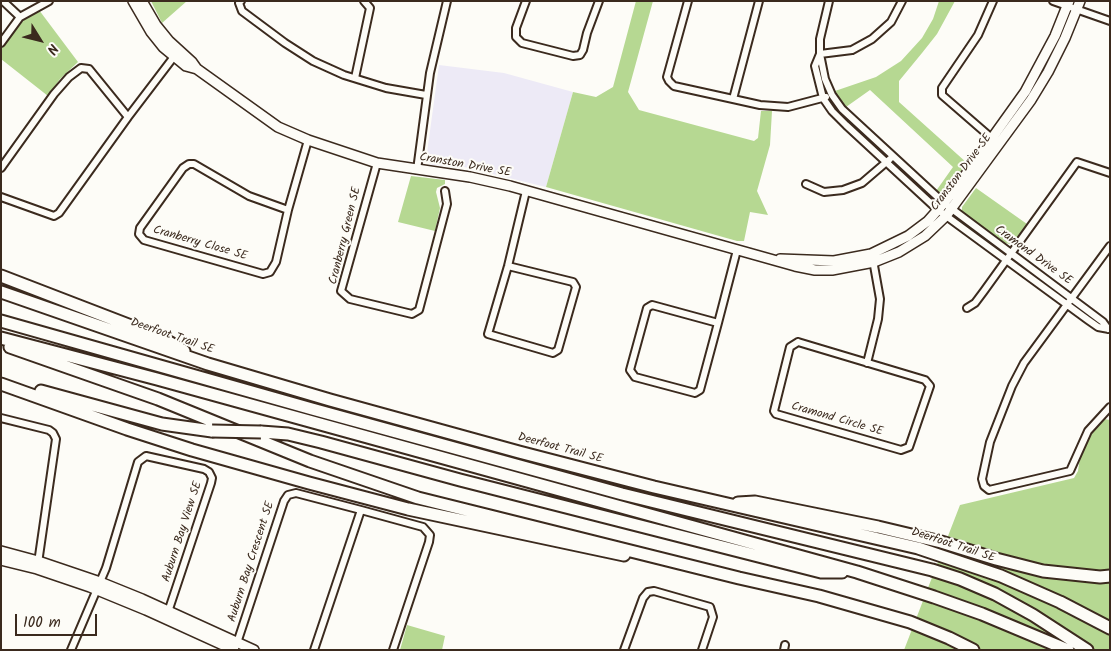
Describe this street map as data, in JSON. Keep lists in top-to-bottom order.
{
  "streets": {
    "highway": ["Deerfoot Trail SE"],
    "street": [
      "Cranston Drive SE",
      "Cranberry Green SE",
      "Cranberry Close SE",
      "Cramond Drive SE",
      "Cramond Circle SE",
      "Auburn Bay View SE",
      "Auburn Bay Crescent SE"
    ]
  },
  "crossings": [
    ["Cranston Drive SE", "Cranberry Green SE"],
    ["Cranston Drive SE", "Cranberry Close SE"],
    ["Cranston Drive SE", "Cramond Drive SE"]
  ],
  "scale_bar": "100 m",
  "north": "bottom right"
}
